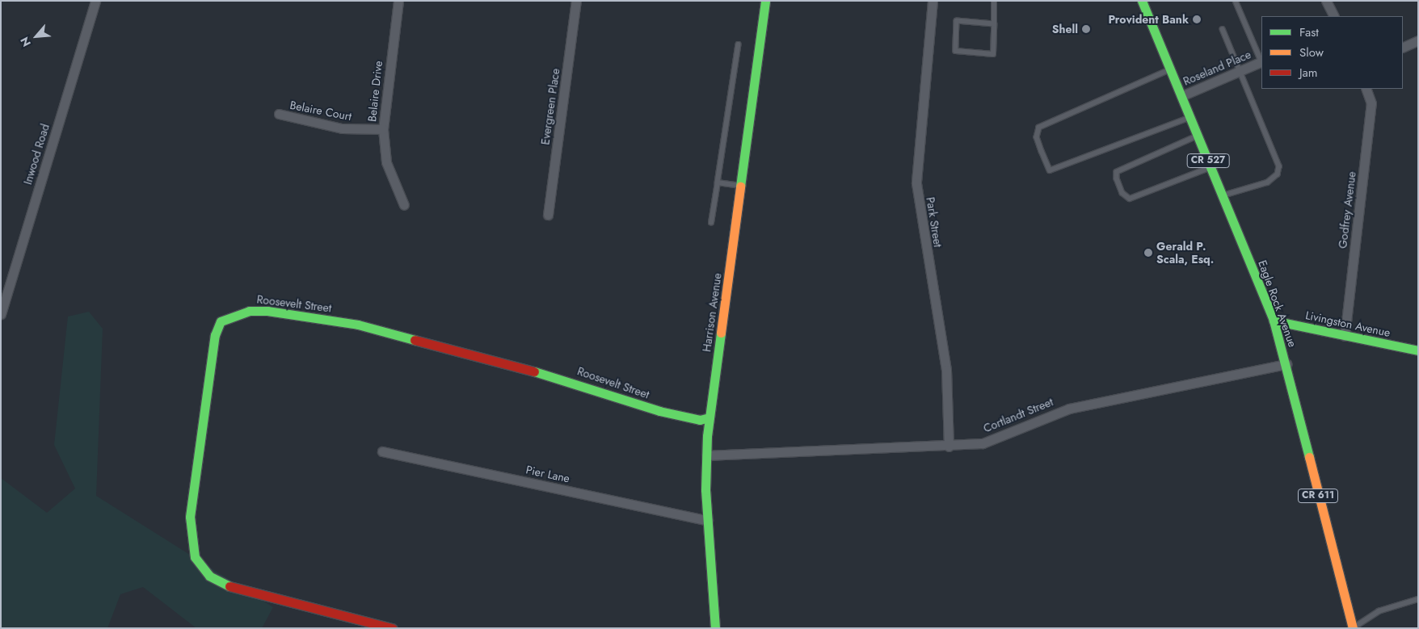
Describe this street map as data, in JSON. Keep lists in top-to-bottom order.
{
  "streets": {
    "street": [
      "Roseland Place",
      "Belaire Drive",
      "Evergreen Place",
      "Belaire Court",
      "Inwood Road",
      "CR 527",
      "Godfrey Avenue",
      "Park Street",
      "Roosevelt Street",
      "Eagle Rock Avenue",
      "Harrison Avenue",
      "Livingston Avenue",
      "Cortlandt Street",
      "Pier Lane",
      "CR 611"
    ]
  },
  "crossings": [
    ["Roseland Place", "Eagle Rock Avenue"],
    ["Belaire Drive", "Belaire Court"],
    ["Godfrey Avenue", "Livingston Avenue"],
    ["Park Street", "Cortlandt Street"],
    ["Roosevelt Street", "Harrison Avenue"],
    ["Eagle Rock Avenue", "Livingston Avenue"],
    ["Eagle Rock Avenue", "Cortlandt Street"],
    ["Harrison Avenue", "Cortlandt Street"],
    ["Harrison Avenue", "Pier Lane"]
  ],
  "places": ["Provident Bank", "Shell", "Gerald P. Scala, Esq."],
  "legend": ["Fast", "Slow", "Jam"],
  "north": "bottom left"
}
